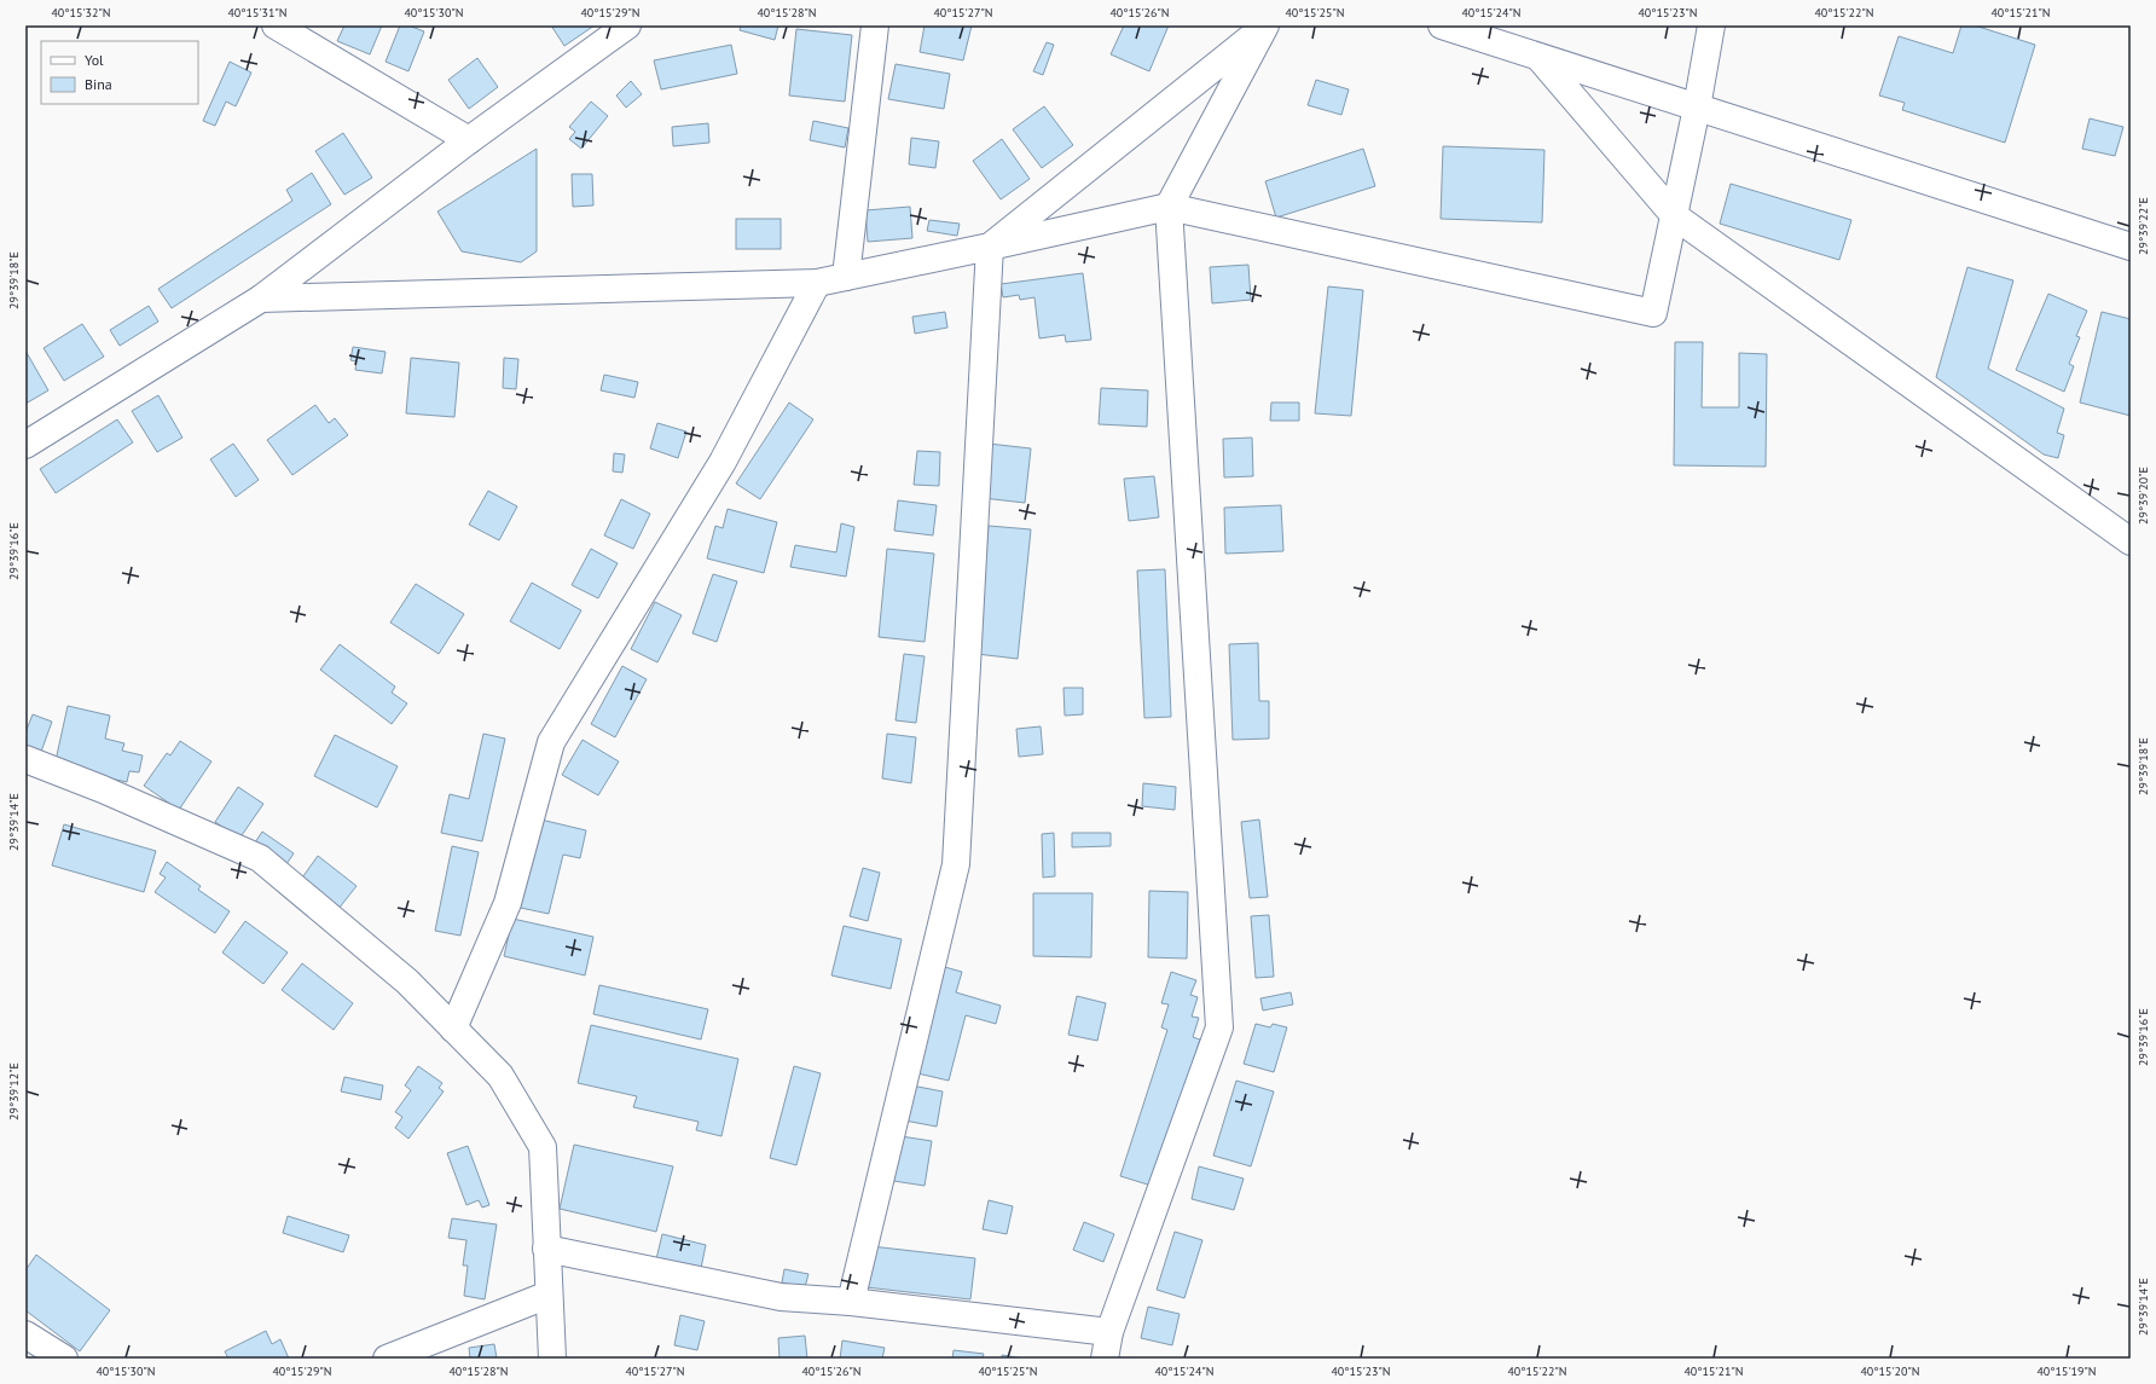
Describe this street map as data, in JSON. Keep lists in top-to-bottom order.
{
  "legend": ["Yol", "Bina"],
  "coordinates": [
    "40°15'32\"N",
    "40°15'31\"N",
    "40°15'30\"N",
    "40°15'29\"N",
    "40°15'28\"N",
    "40°15'27\"N",
    "40°15'26\"N",
    "40°15'25\"N",
    "40°15'24\"N",
    "40°15'23\"N",
    "40°15'22\"N",
    "40°15'21\"N",
    "29°39'22\"E",
    "29°39'18\"E",
    "29°39'20\"E",
    "29°39'16\"E",
    "29°39'14\"E",
    "29°39'12\"E",
    "40°15'20\"N",
    "40°15'19\"N"
  ]
}
